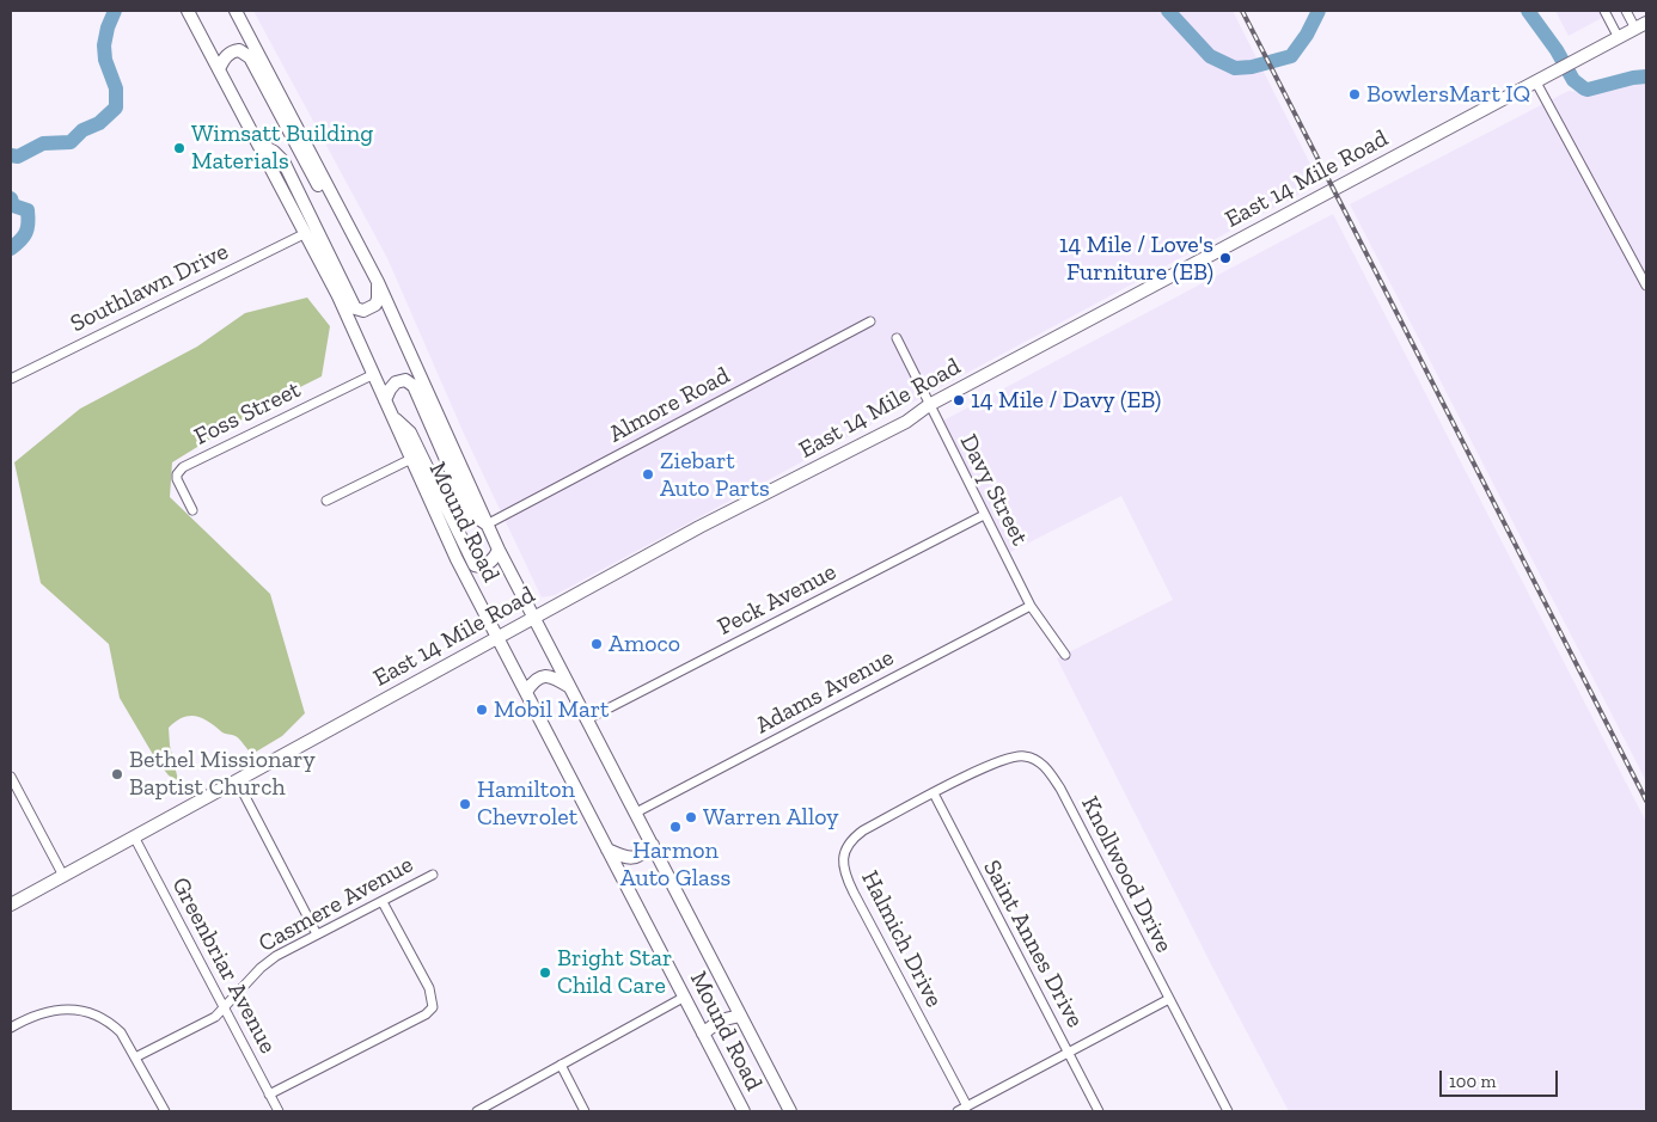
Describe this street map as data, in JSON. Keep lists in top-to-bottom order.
{
  "streets": {
    "main road": ["East 14 Mile Road", "Mound Road"],
    "street": [
      "Southlawn Drive",
      "Almore Road",
      "Foss Street",
      "Davy Street",
      "Peck Avenue",
      "Adams Avenue",
      "Knollwood Drive",
      "Casmere Avenue",
      "Halmich Drive",
      "Saint Annes Drive",
      "Greenbriar Avenue"
    ]
  },
  "crossings": [
    ["East 14 Mile Road", "Davy Street"],
    ["East 14 Mile Road", "Mound Road"],
    ["East 14 Mile Road", "Greenbriar Avenue"],
    ["Southlawn Drive", "Mound Road"],
    ["Almore Road", "Mound Road"],
    ["Foss Street", "Mound Road"],
    ["Davy Street", "Peck Avenue"],
    ["Davy Street", "Adams Avenue"],
    ["Mound Road", "Peck Avenue"],
    ["Mound Road", "Adams Avenue"],
    ["Knollwood Drive", "Halmich Drive"],
    ["Knollwood Drive", "Saint Annes Drive"],
    ["Casmere Avenue", "Greenbriar Avenue"],
    ["Halmich Drive", "Saint Annes Drive"]
  ],
  "places": [
    "BowlersMart IQ",
    "Wimsatt Building Materials",
    "14 Mile / Love's Furniture (EB)",
    "14 Mile / Davy (EB)",
    "Ziebart Auto Parts",
    "Amoco",
    "Mobil Mart",
    "Bethel Missionary Baptist Church",
    "Hamilton Chevrolet",
    "Warren Alloy",
    "Harmon Auto Glass",
    "Bright Star Child Care"
  ],
  "scale_bar": "100 m"
}
